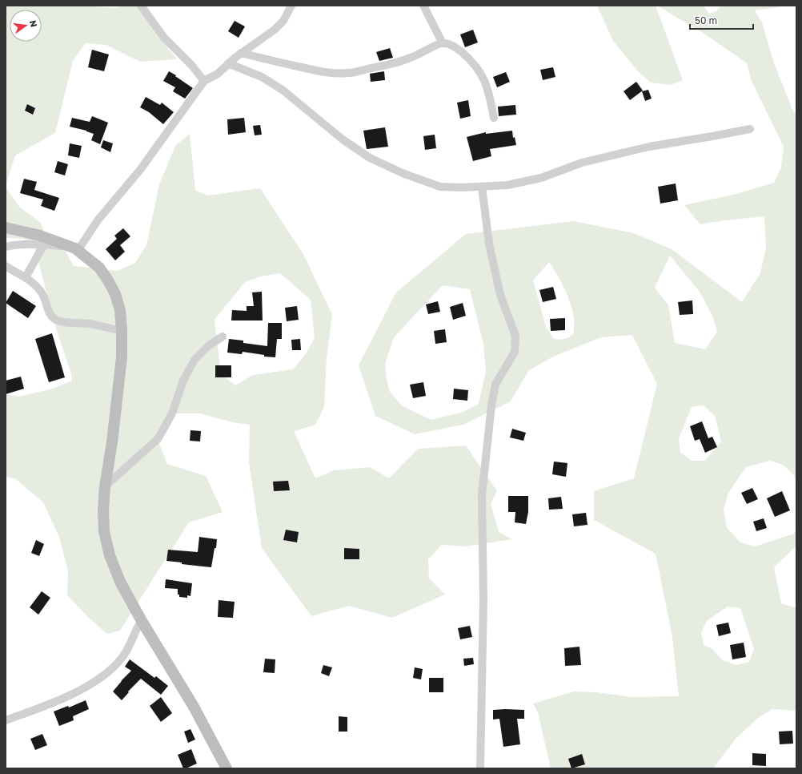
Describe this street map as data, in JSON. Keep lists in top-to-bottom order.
{
  "scale_bar": "50 m",
  "north": "right"
}
